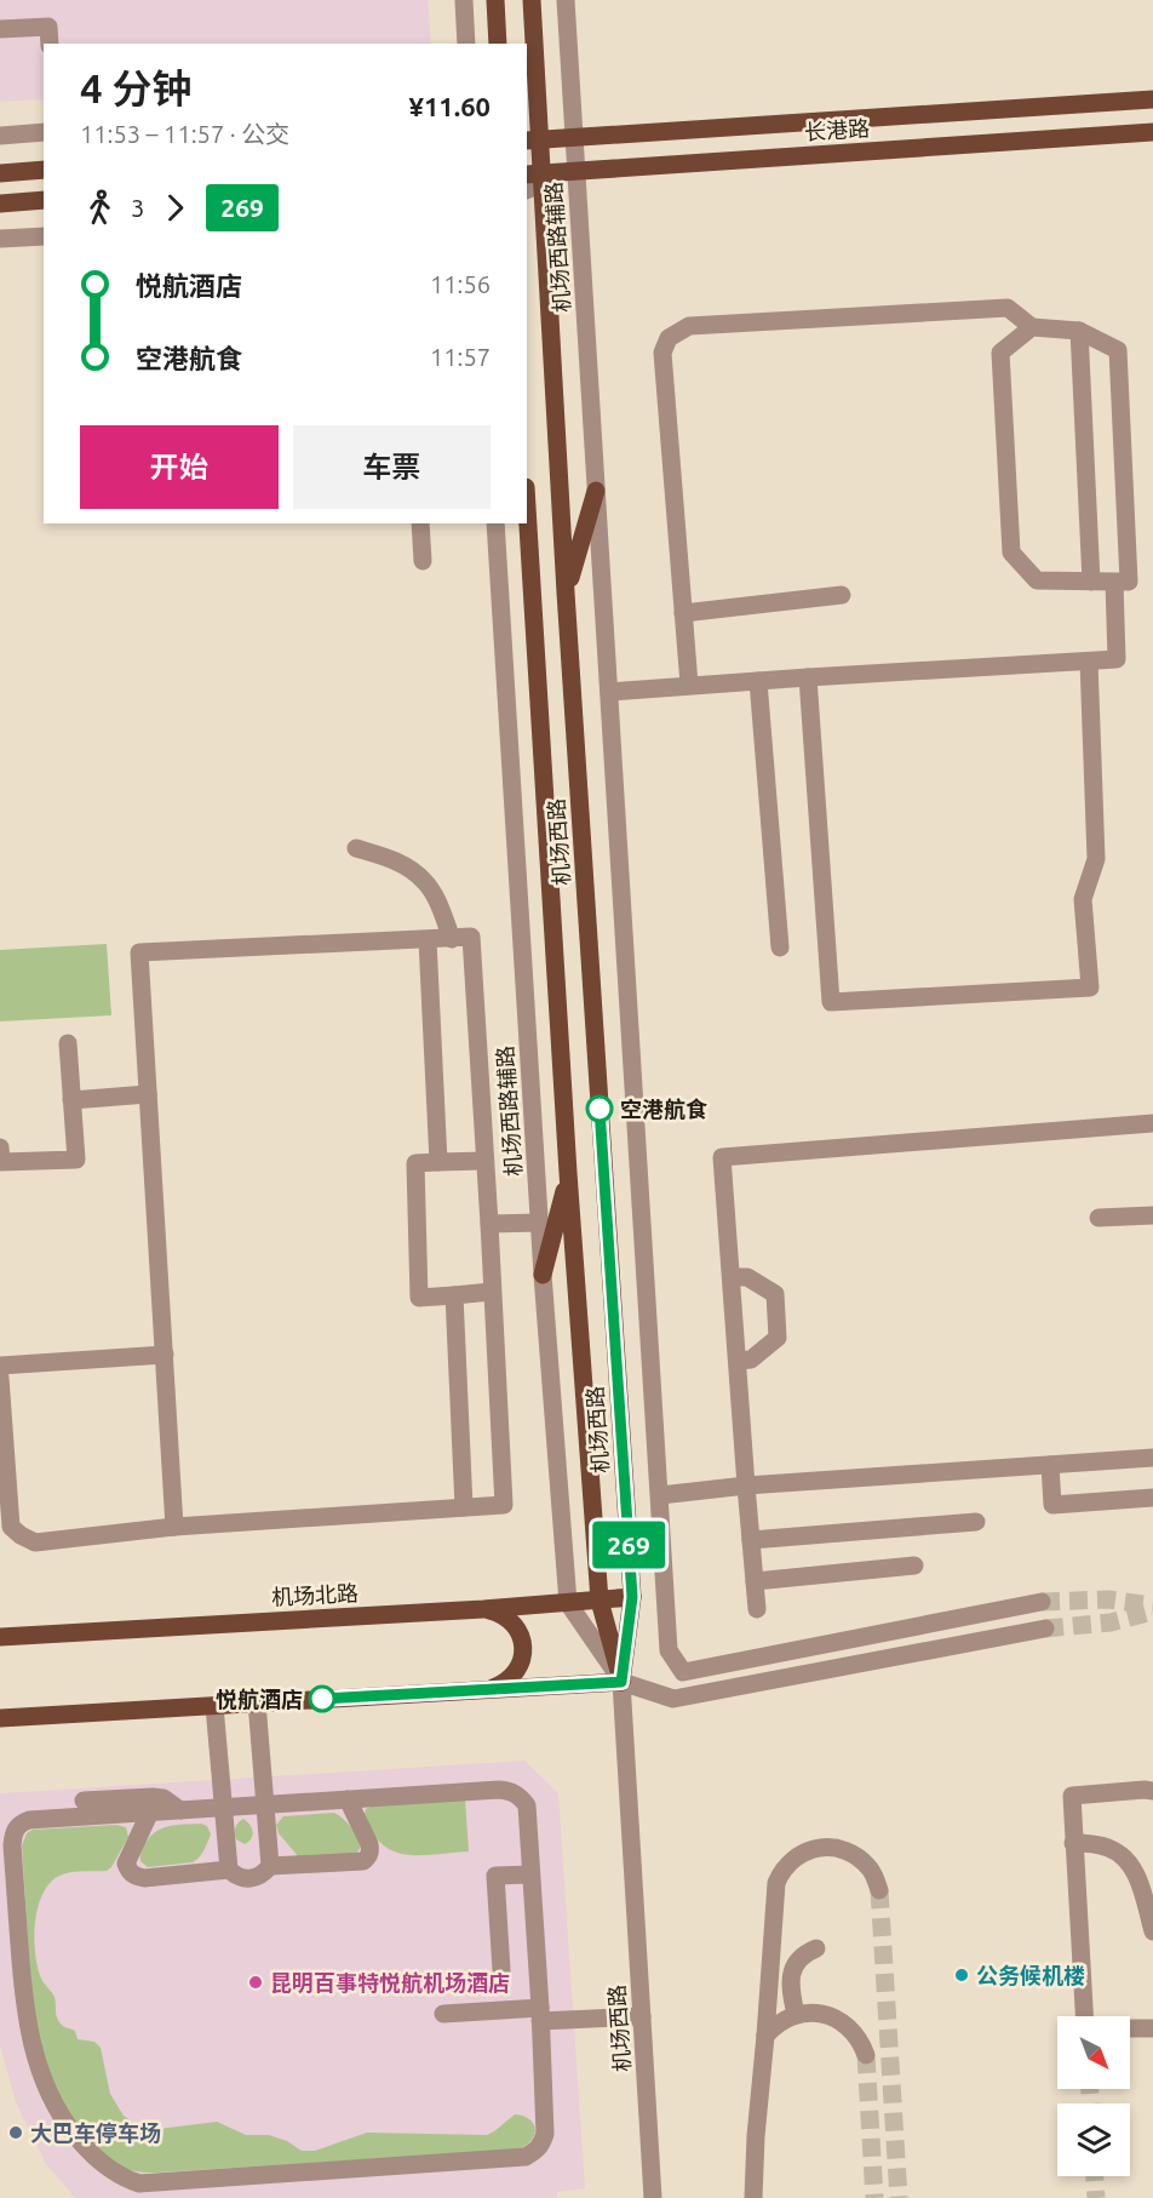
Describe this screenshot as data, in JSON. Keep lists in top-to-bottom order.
{
  "streets": {
    "main road": ["长港路", "机场西路", "机场北路"],
    "street": ["机场西路辅路"]
  },
  "crossings": [
    ["长港路", "机场西路辅路"],
    ["长港路", "机场西路"],
    ["机场西路辅路", "机场西路"],
    ["机场西路辅路", "机场北路"],
    ["机场西路", "机场北路"]
  ],
  "places": [
    "空港航食",
    "悦航酒店",
    "公务候机楼",
    "昆明百事特悦航机场酒店",
    "大巴车停车场"
  ],
  "lines": ["bus line 269"],
  "north": "bottom right",
  "page": {
    "on_map": "269",
    "heading": ["4 分钟", "11:53 – 11:57 · 公交", "¥11.60"],
    "legs": ["3", "269"],
    "list": [
      {
        "name": "悦航酒店",
        "value": "11:56"
      },
      {
        "name": "空港航食",
        "value": "11:57"
      }
    ],
    "buttons": ["开始", "车票"]
  }
}
